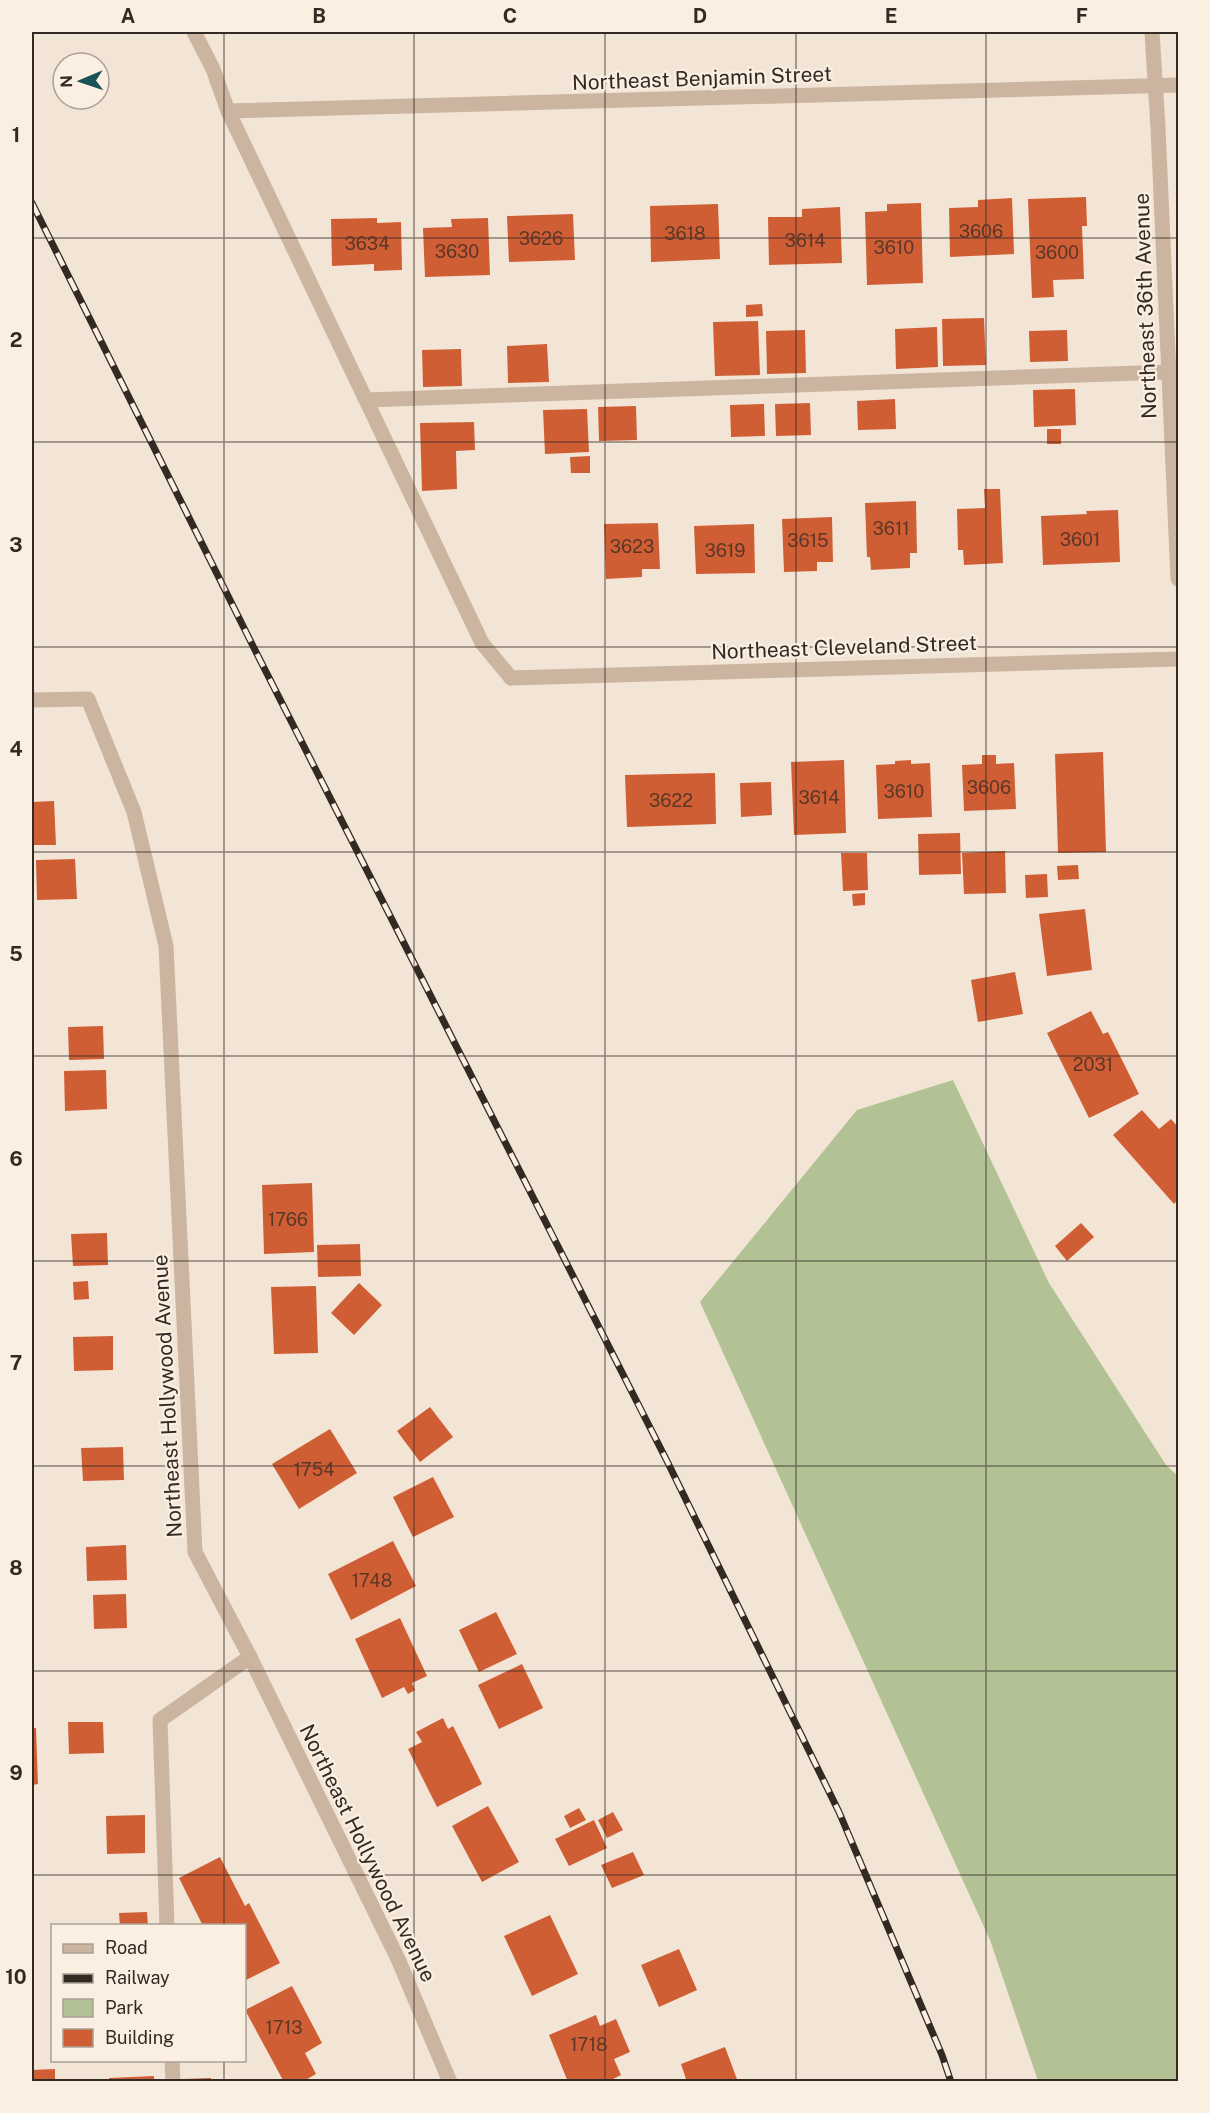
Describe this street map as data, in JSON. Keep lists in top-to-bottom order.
{
  "streets": {
    "street": [
      "Northeast Benjamin Street",
      "Northeast 36th Avenue",
      "Northeast Cleveland Street",
      "Northeast Hollywood Avenue"
    ]
  },
  "crossings": [
    ["Northeast Benjamin Street", "Northeast 36th Avenue"]
  ],
  "house_numbers": [
    "3606",
    "3618",
    "3626",
    "3614",
    "3634",
    "3610",
    "3630",
    "3600",
    "3611",
    "3601",
    "3615",
    "3623",
    "3619",
    "3606",
    "3610",
    "3614",
    "3622",
    "2031",
    "1766",
    "1754",
    "1748",
    "1713",
    "1718"
  ],
  "legend": [
    "Road",
    "Railway",
    "Park",
    "Building"
  ],
  "north": "left",
  "grid": {
    "columns": [
      "A",
      "B",
      "C",
      "D",
      "E",
      "F"
    ],
    "rows": [
      "1",
      "2",
      "3",
      "4",
      "5",
      "6",
      "7",
      "8",
      "9",
      "10"
    ]
  }
}
